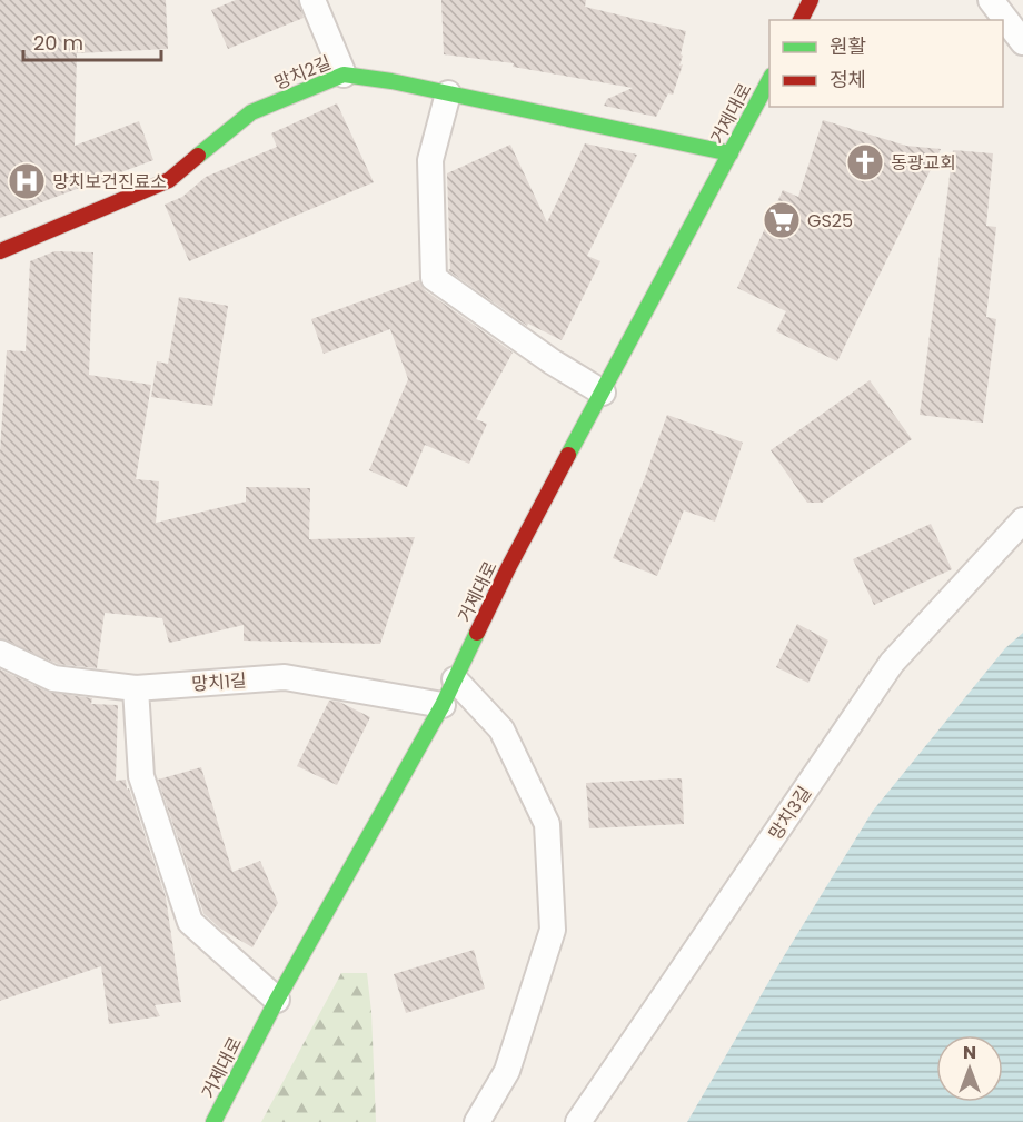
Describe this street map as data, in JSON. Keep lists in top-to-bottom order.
{
  "streets": {
    "main road": ["망치2길", "거제대로"],
    "lane": ["망치1길", "망치3길"]
  },
  "crossings": [
    ["망치2길", "거제대로"],
    ["거제대로", "망치1길"]
  ],
  "places": {
    "church": ["동광교회"],
    "hospital": ["망치보건진료소"],
    "supermarket": ["GS25"]
  },
  "legend": ["원활", "정체"],
  "scale_bar": "20 m",
  "north": "top"
}
